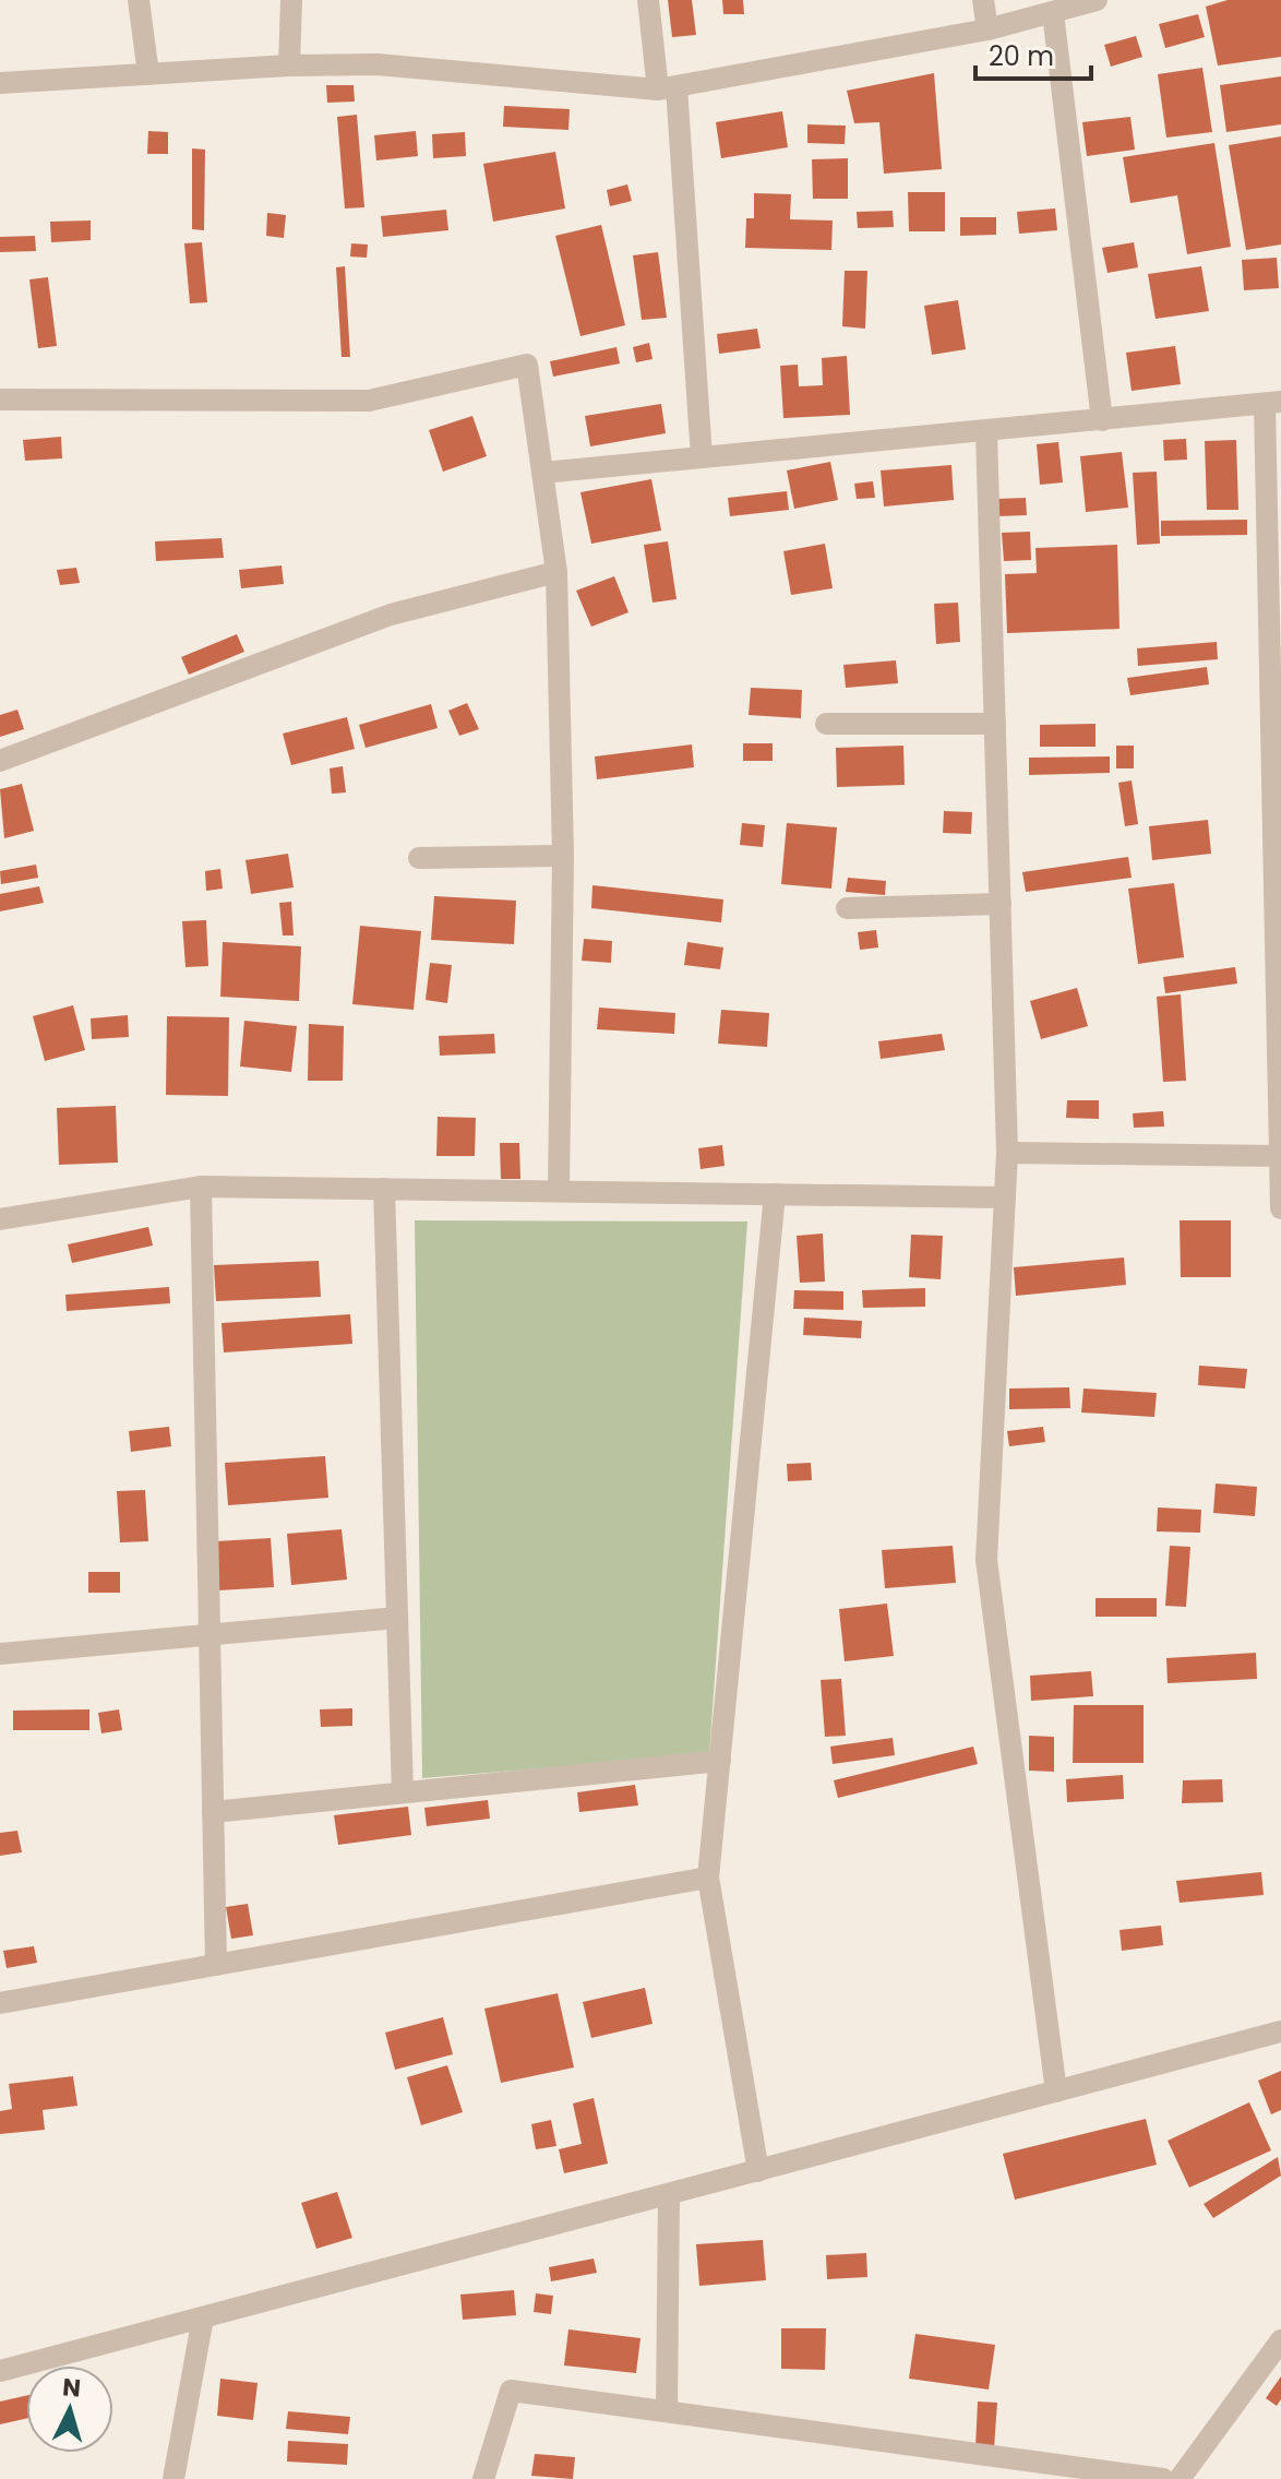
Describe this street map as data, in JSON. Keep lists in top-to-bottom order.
{
  "scale_bar": "20 m",
  "north": "top"
}
